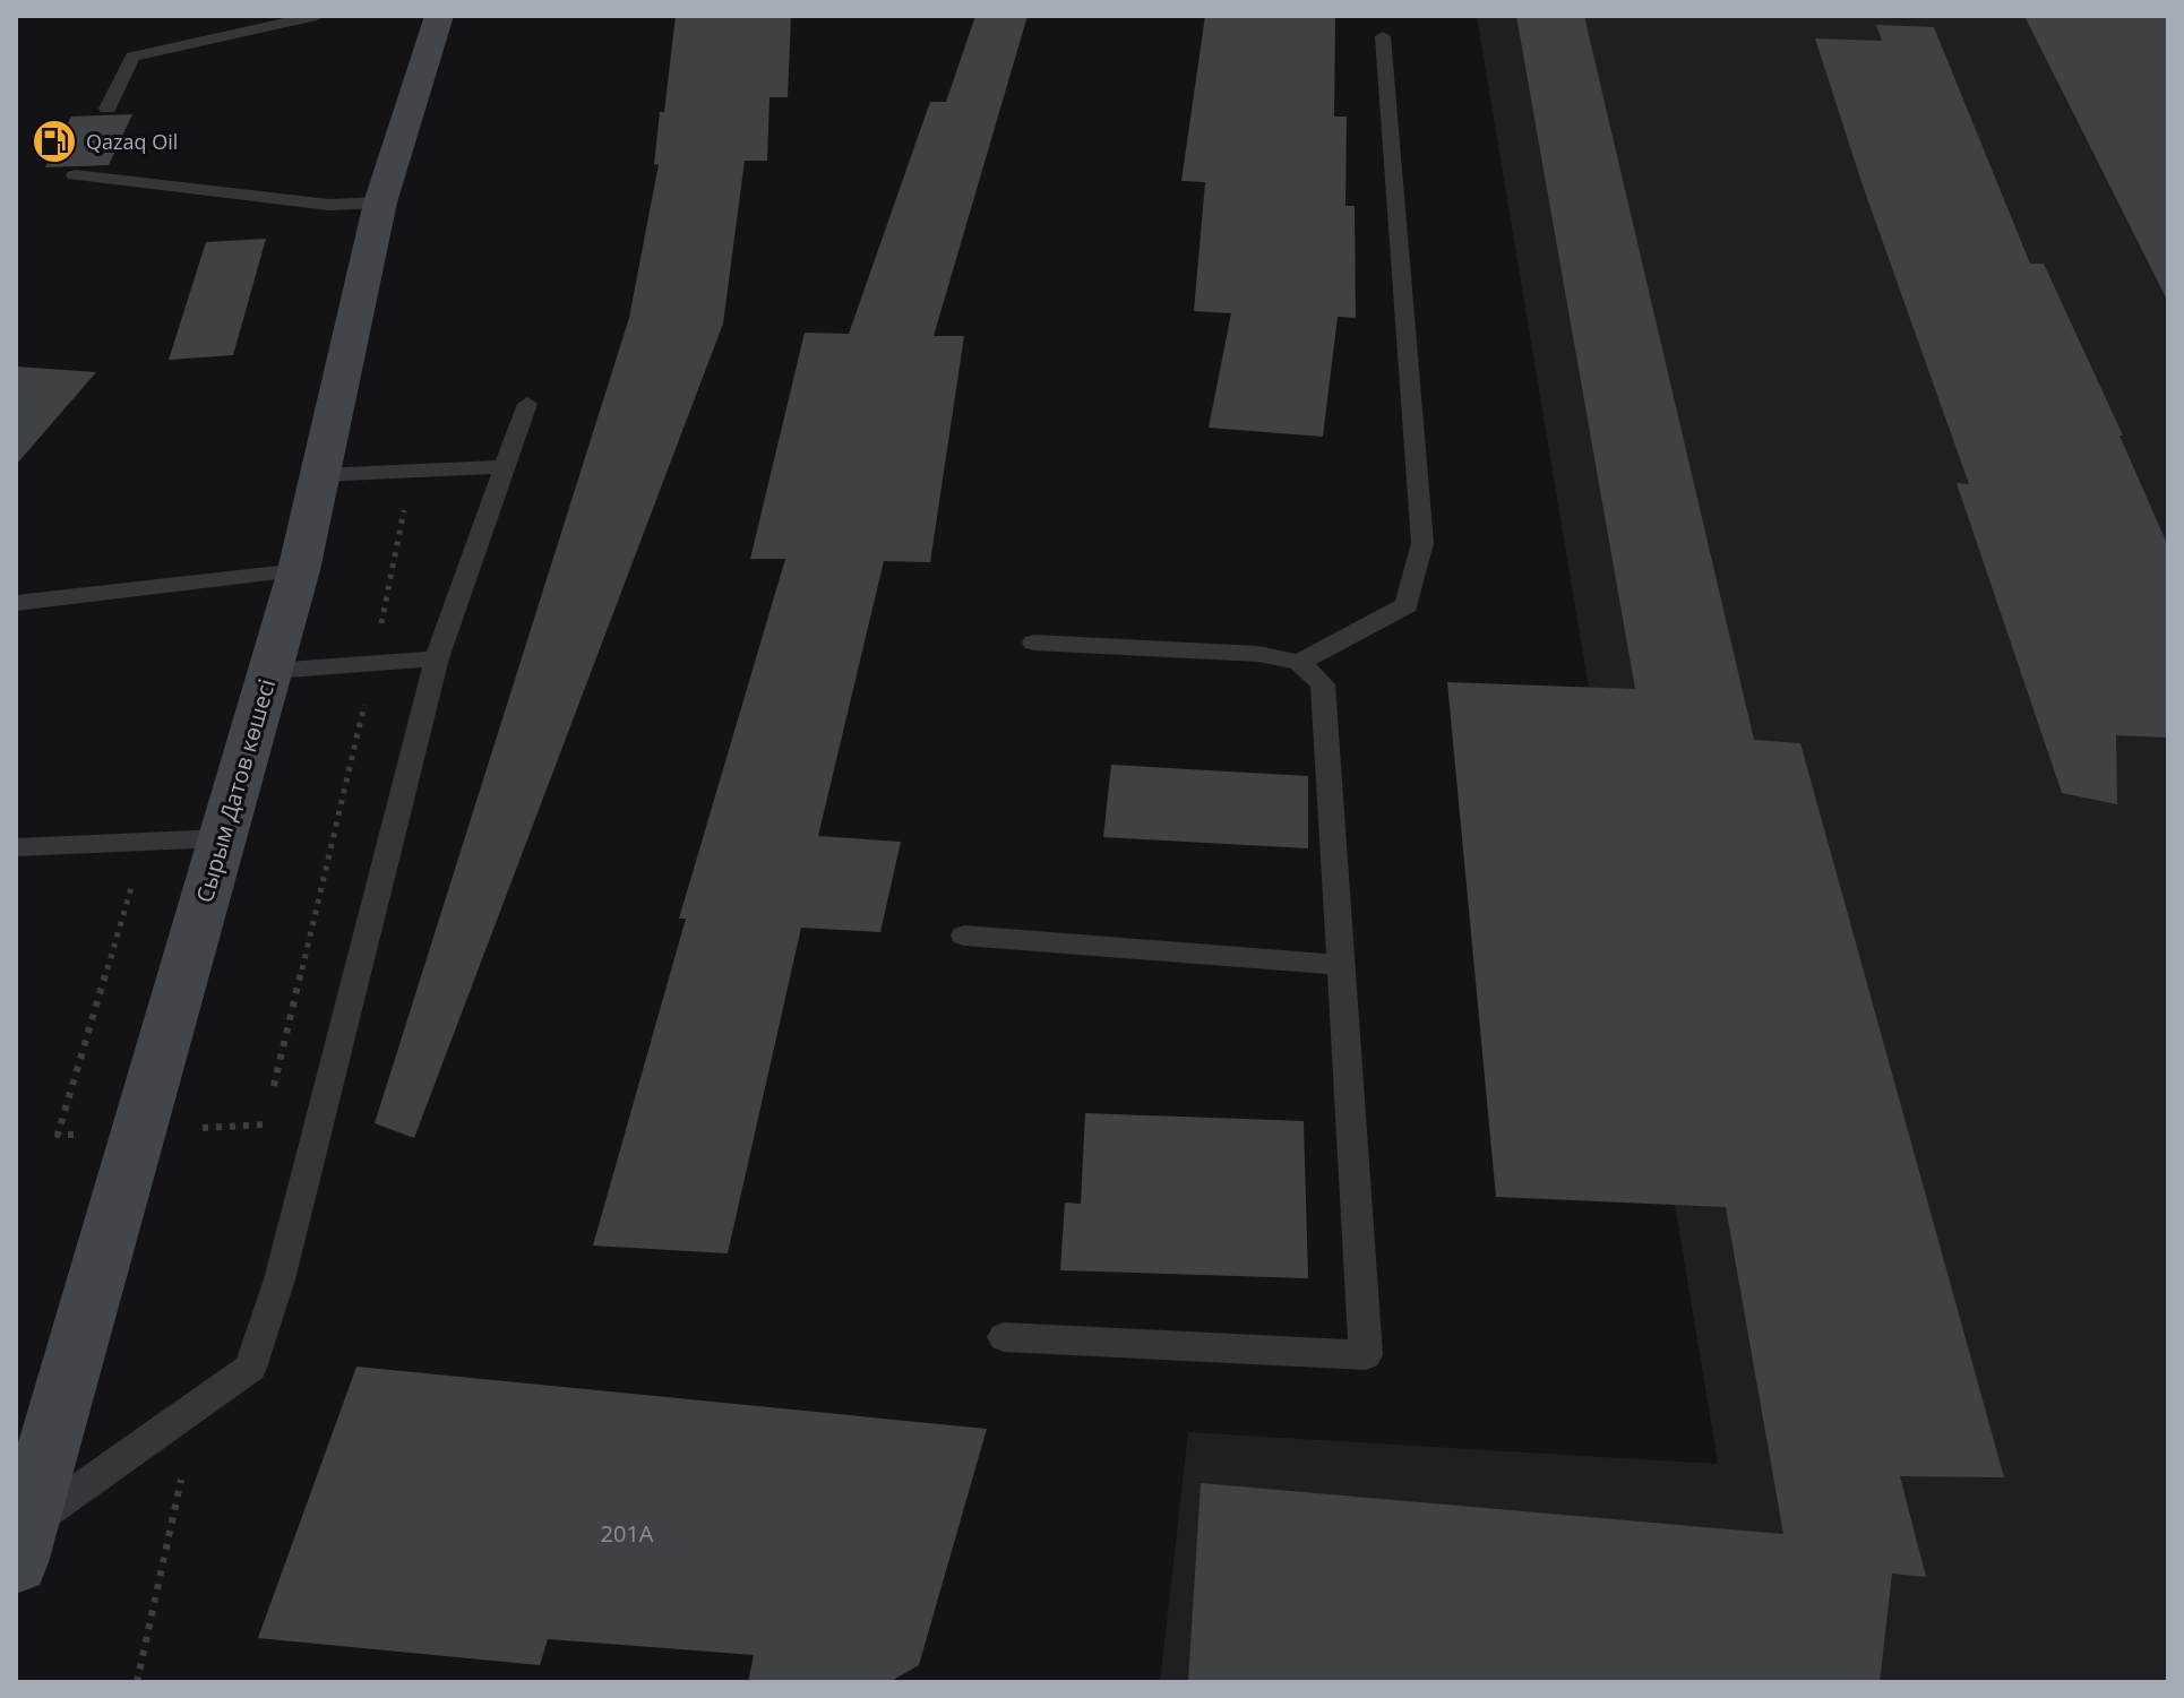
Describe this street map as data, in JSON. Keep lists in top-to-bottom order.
{
  "streets": {
    "main road": ["Сырым Датов көшесі"]
  },
  "places": {
    "fuel station": ["Qazaq Oil"]
  },
  "house_numbers": ["201А"]
}
